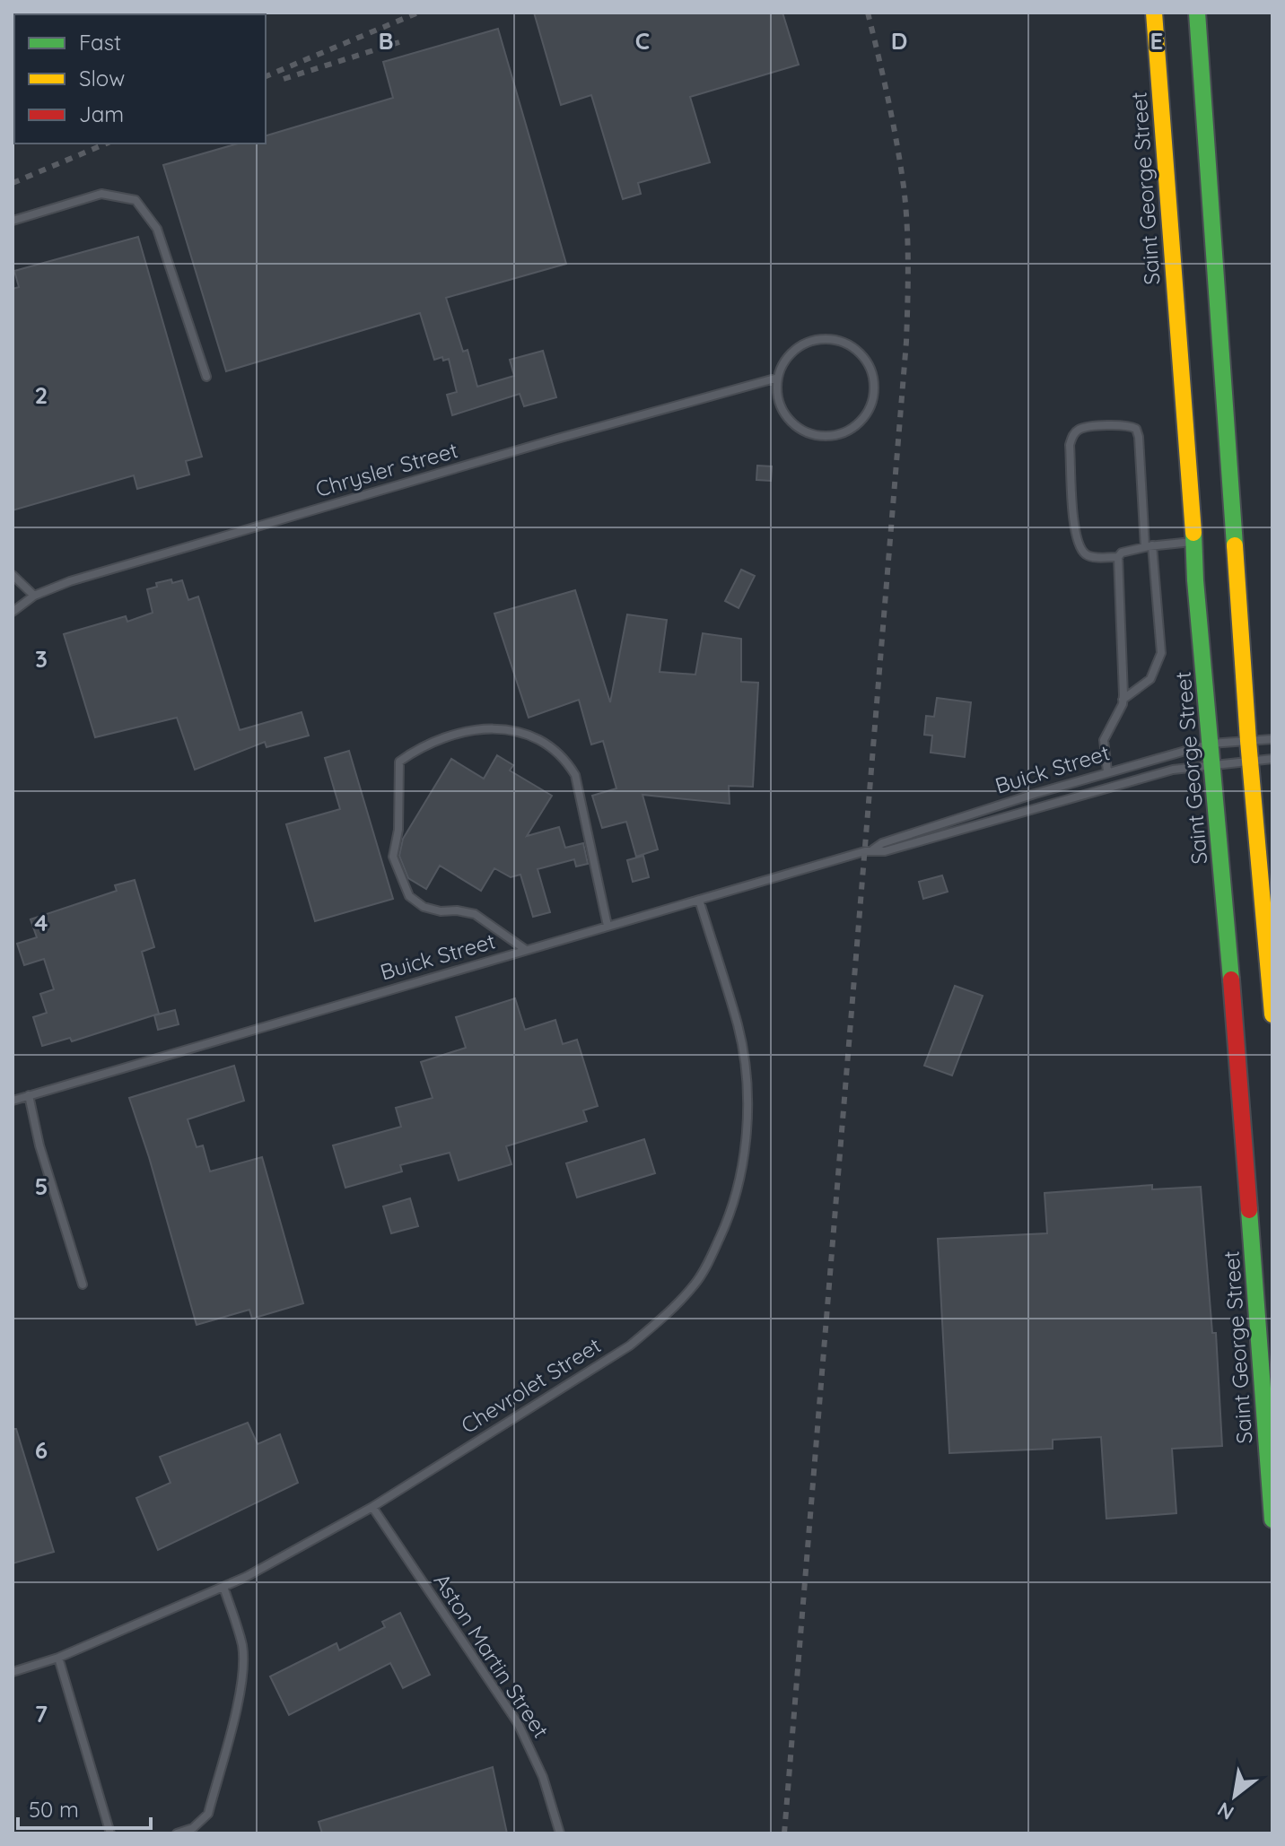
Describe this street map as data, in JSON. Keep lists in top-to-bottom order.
{
  "streets": {
    "main road": ["Saint George Street"],
    "lane": [
      "Chrysler Street",
      "Buick Street",
      "Chevrolet Street",
      "Aston Martin Street"
    ]
  },
  "crossings": [
    ["Saint George Street", "Buick Street"],
    ["Buick Street", "Chevrolet Street"],
    ["Chevrolet Street", "Aston Martin Street"]
  ],
  "legend": ["Fast", "Slow", "Jam"],
  "scale_bar": "50 m",
  "north": "bottom left",
  "grid": {
    "columns": [
      "B",
      "C",
      "D",
      "E"
    ],
    "rows": [
      "2",
      "3",
      "4",
      "5",
      "6",
      "7"
    ]
  }
}
